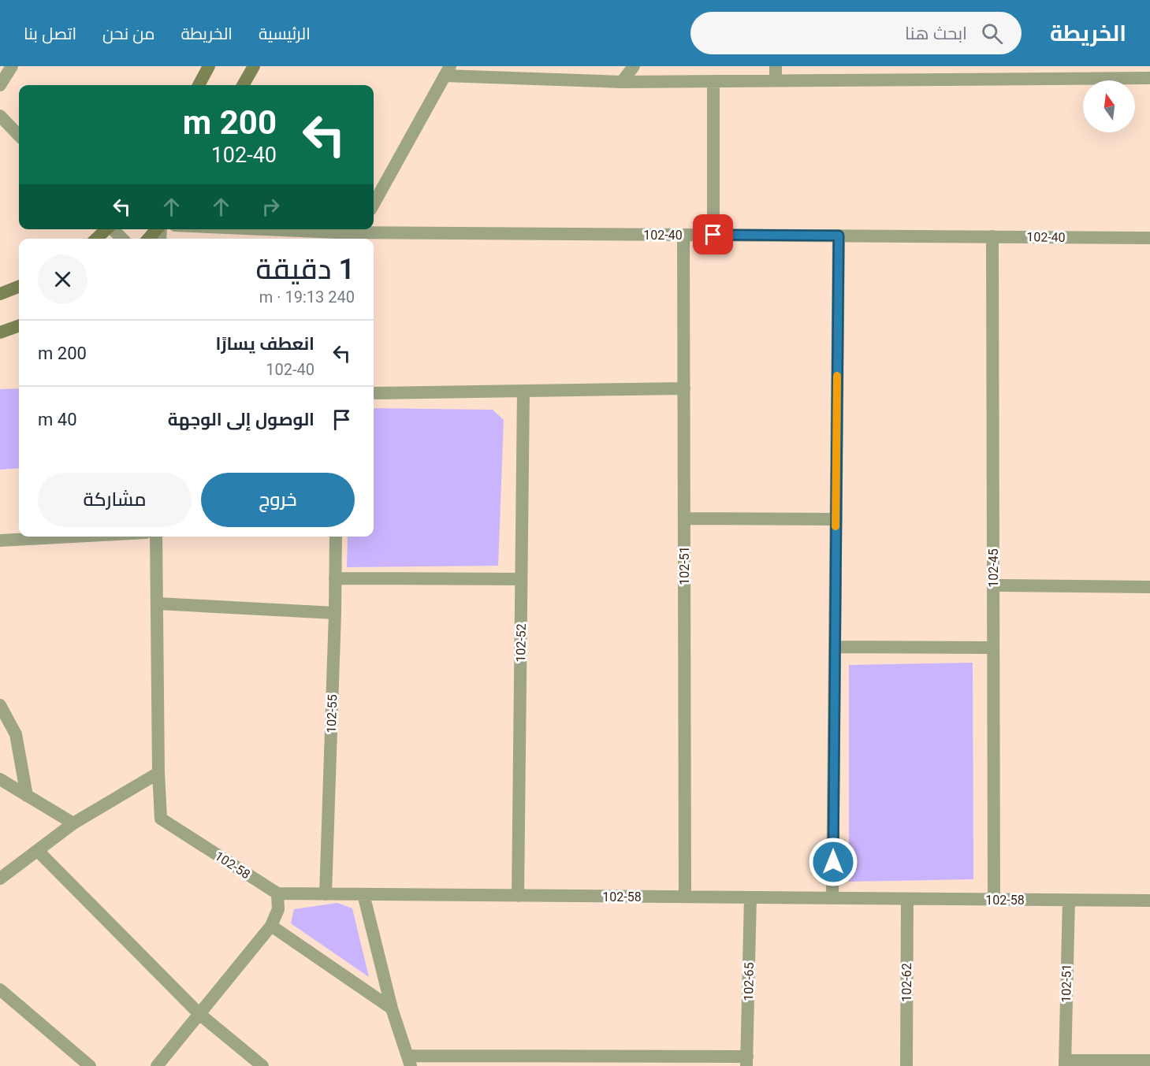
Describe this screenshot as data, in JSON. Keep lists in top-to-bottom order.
{
  "streets": {
    "street": [
      "102-40",
      "102-51",
      "102-45",
      "102-52",
      "102-55",
      "102-58",
      "102-65",
      "102-62"
    ]
  },
  "crossings": [
    ["102-40", "102-51"],
    ["102-40", "102-45"],
    ["102-51", "102-58"],
    ["102-45", "102-58"],
    ["102-52", "102-58"],
    ["102-55", "102-58"],
    ["102-58", "102-65"],
    ["102-58", "102-62"]
  ],
  "north": "top",
  "page": {
    "header": "الخريطة",
    "search": "ابحث هنا",
    "nav": [
      "الرئيسية",
      "الخريطة",
      "من نحن",
      "اتصل بنا"
    ],
    "turn": ["200 m", "102-40"],
    "heading": ["1 دقيقة", "240 m · 19:13"],
    "list": [
      {
        "name": "انعطف يسارًا",
        "note": "102-40",
        "value": "200 m"
      },
      {
        "name": "الوصول إلى الوجهة",
        "value": "40 m"
      }
    ],
    "buttons": ["خروج", "مشاركة"]
  }
}
